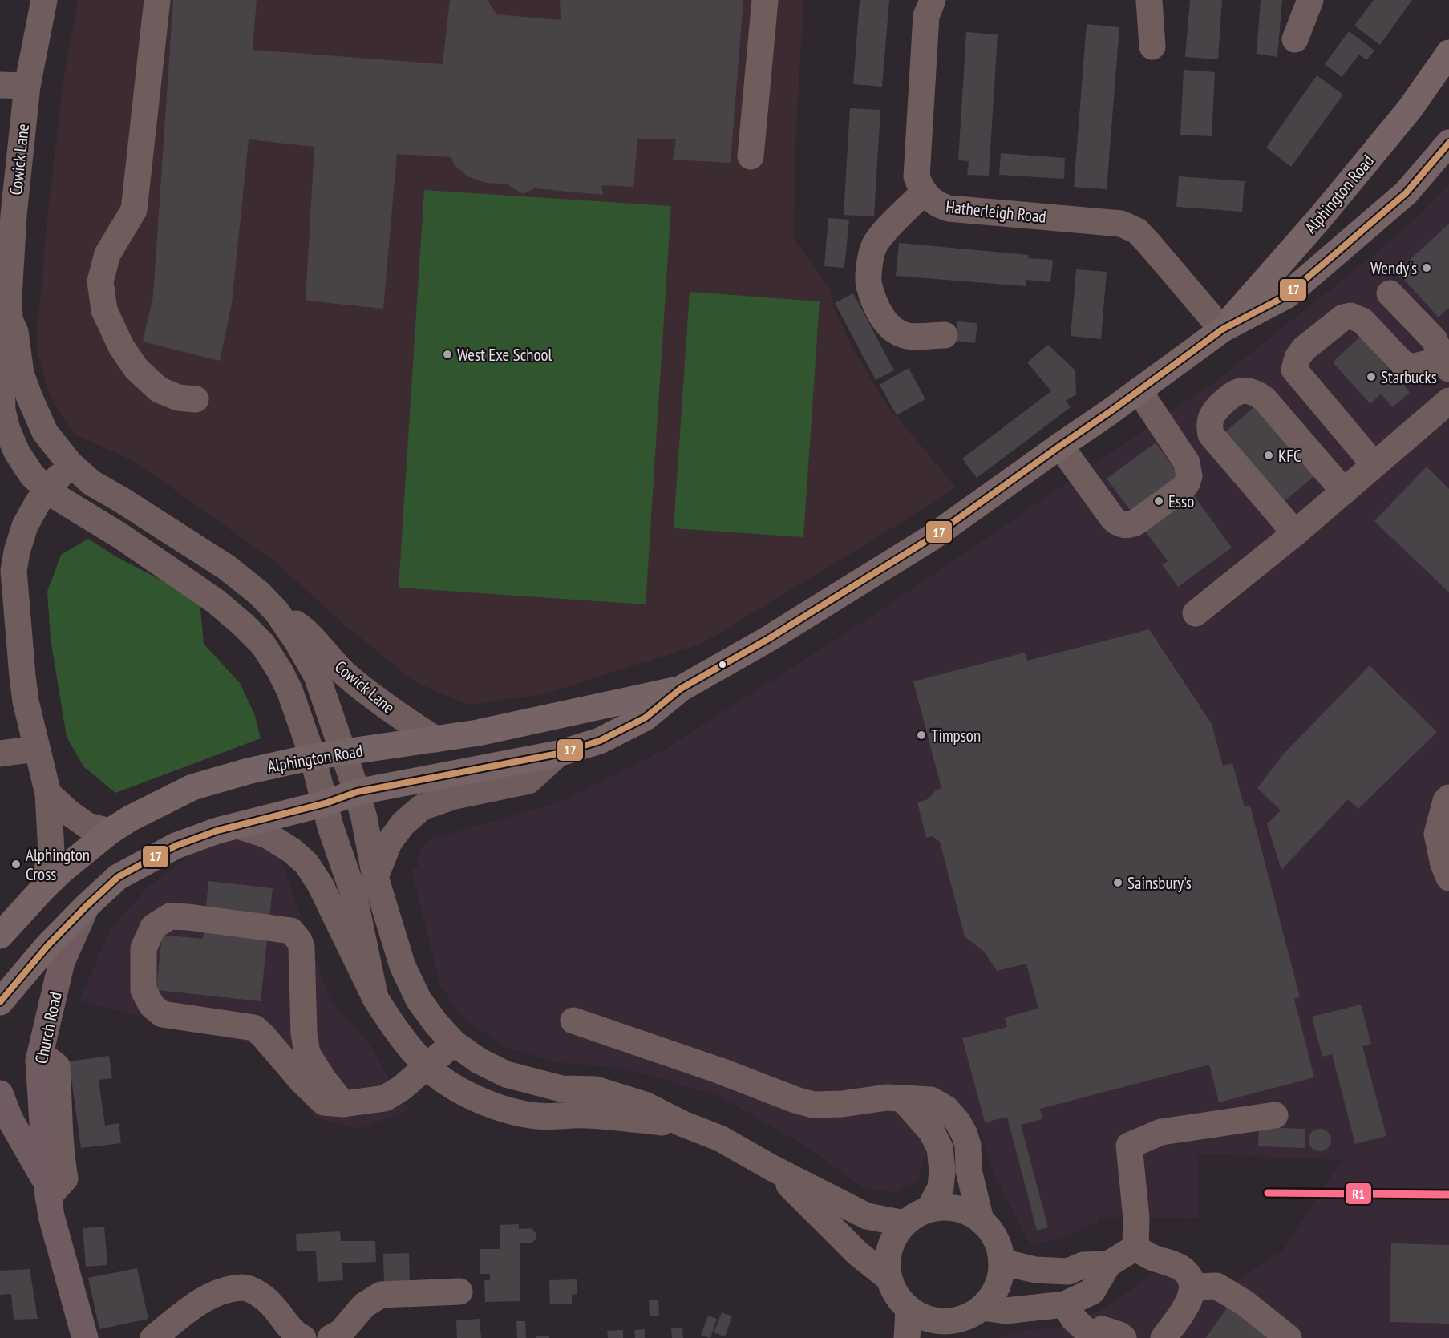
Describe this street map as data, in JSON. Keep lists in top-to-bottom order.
{
  "streets": {
    "highway": ["Alphington Road"],
    "main road": ["Church Road"],
    "street": ["Cowick Lane", "Hatherleigh Road"]
  },
  "crossings": [
    ["Cowick Lane", "Alphington Road"],
    ["Alphington Road", "Hatherleigh Road"],
    ["Alphington Road", "Church Road"]
  ],
  "places": [
    "Wendy's",
    "West Exe School",
    "Starbucks",
    "KFC",
    "Esso",
    "Timpson",
    "Alphington Cross",
    "Sainsbury's"
  ],
  "lines": ["transit line 17", "transit line R1"]
}
